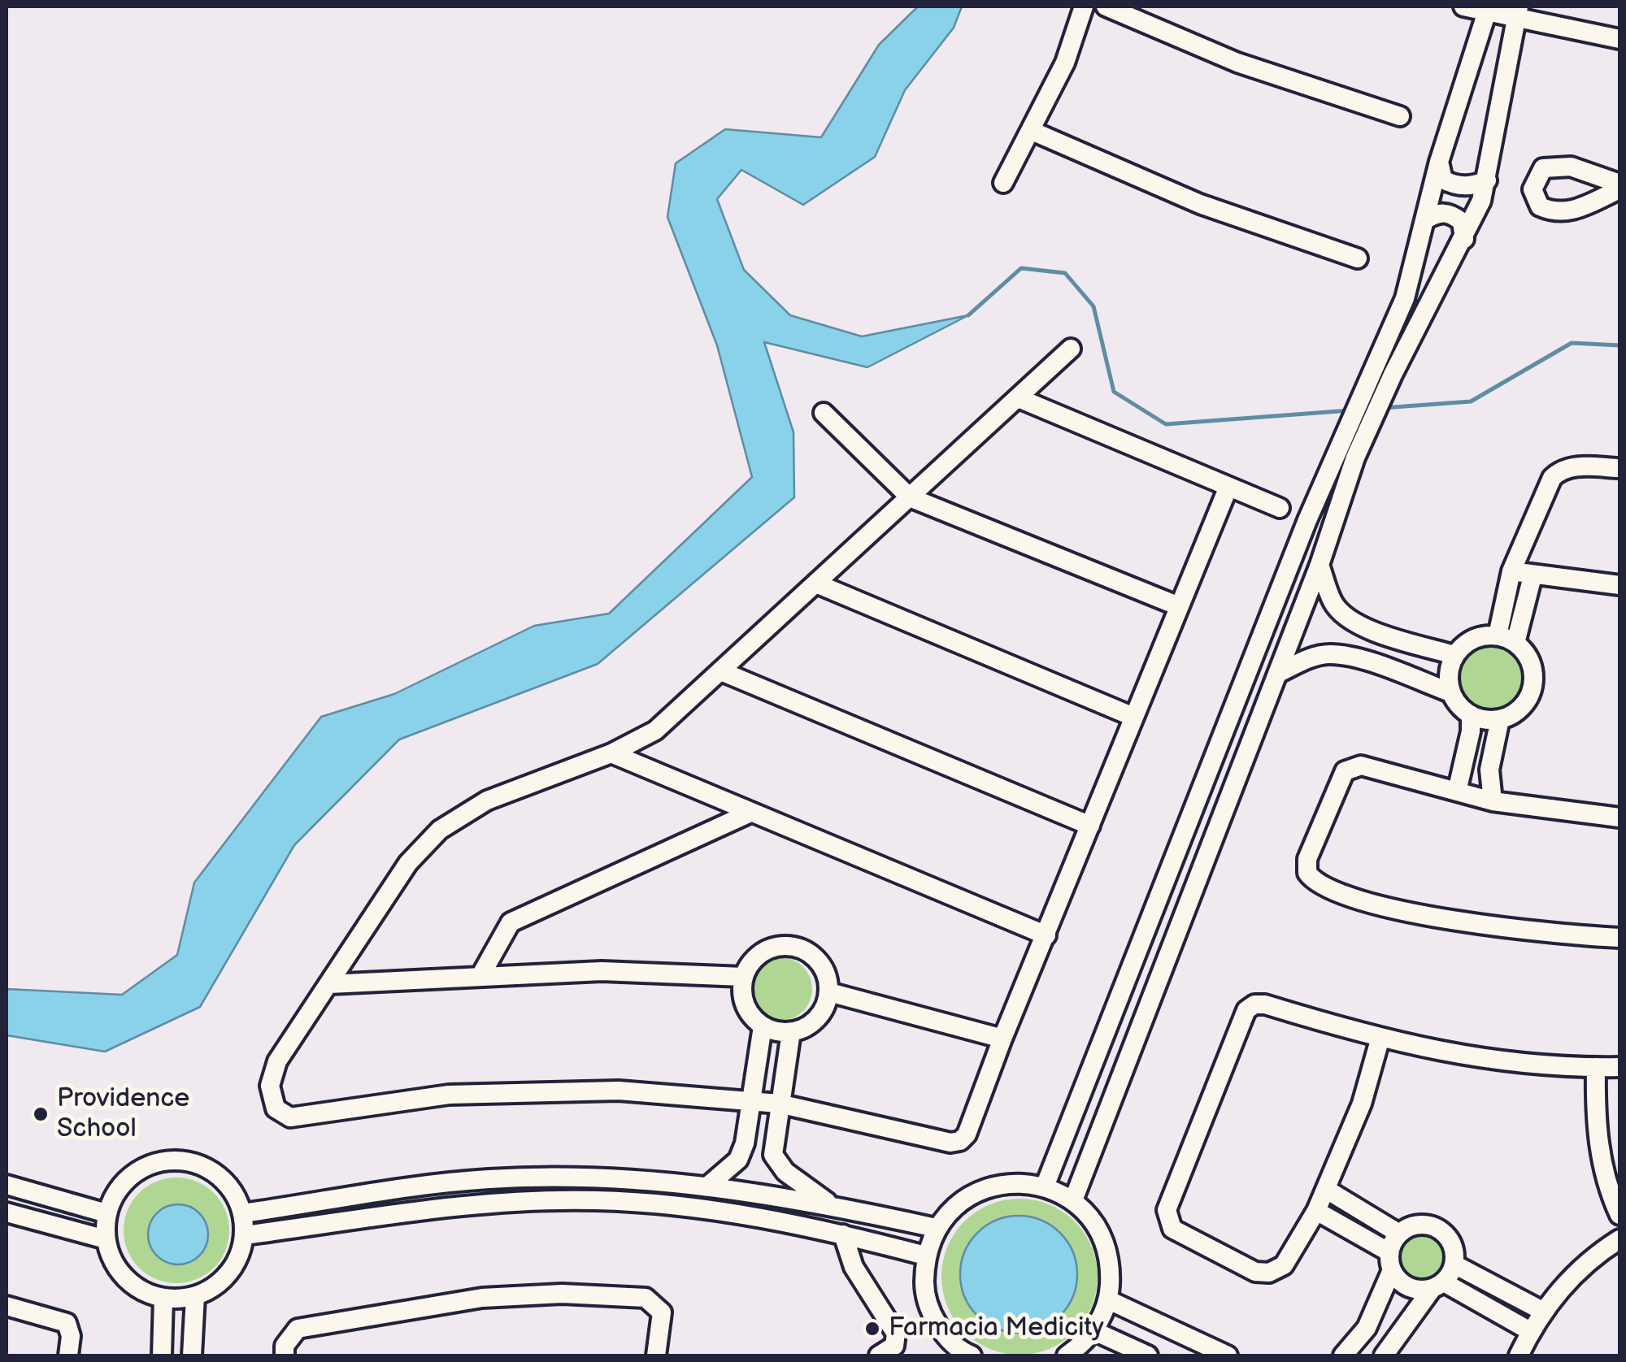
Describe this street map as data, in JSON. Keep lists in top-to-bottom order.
{
  "places": ["Providence School", "Farmacia Medicity"]
}
